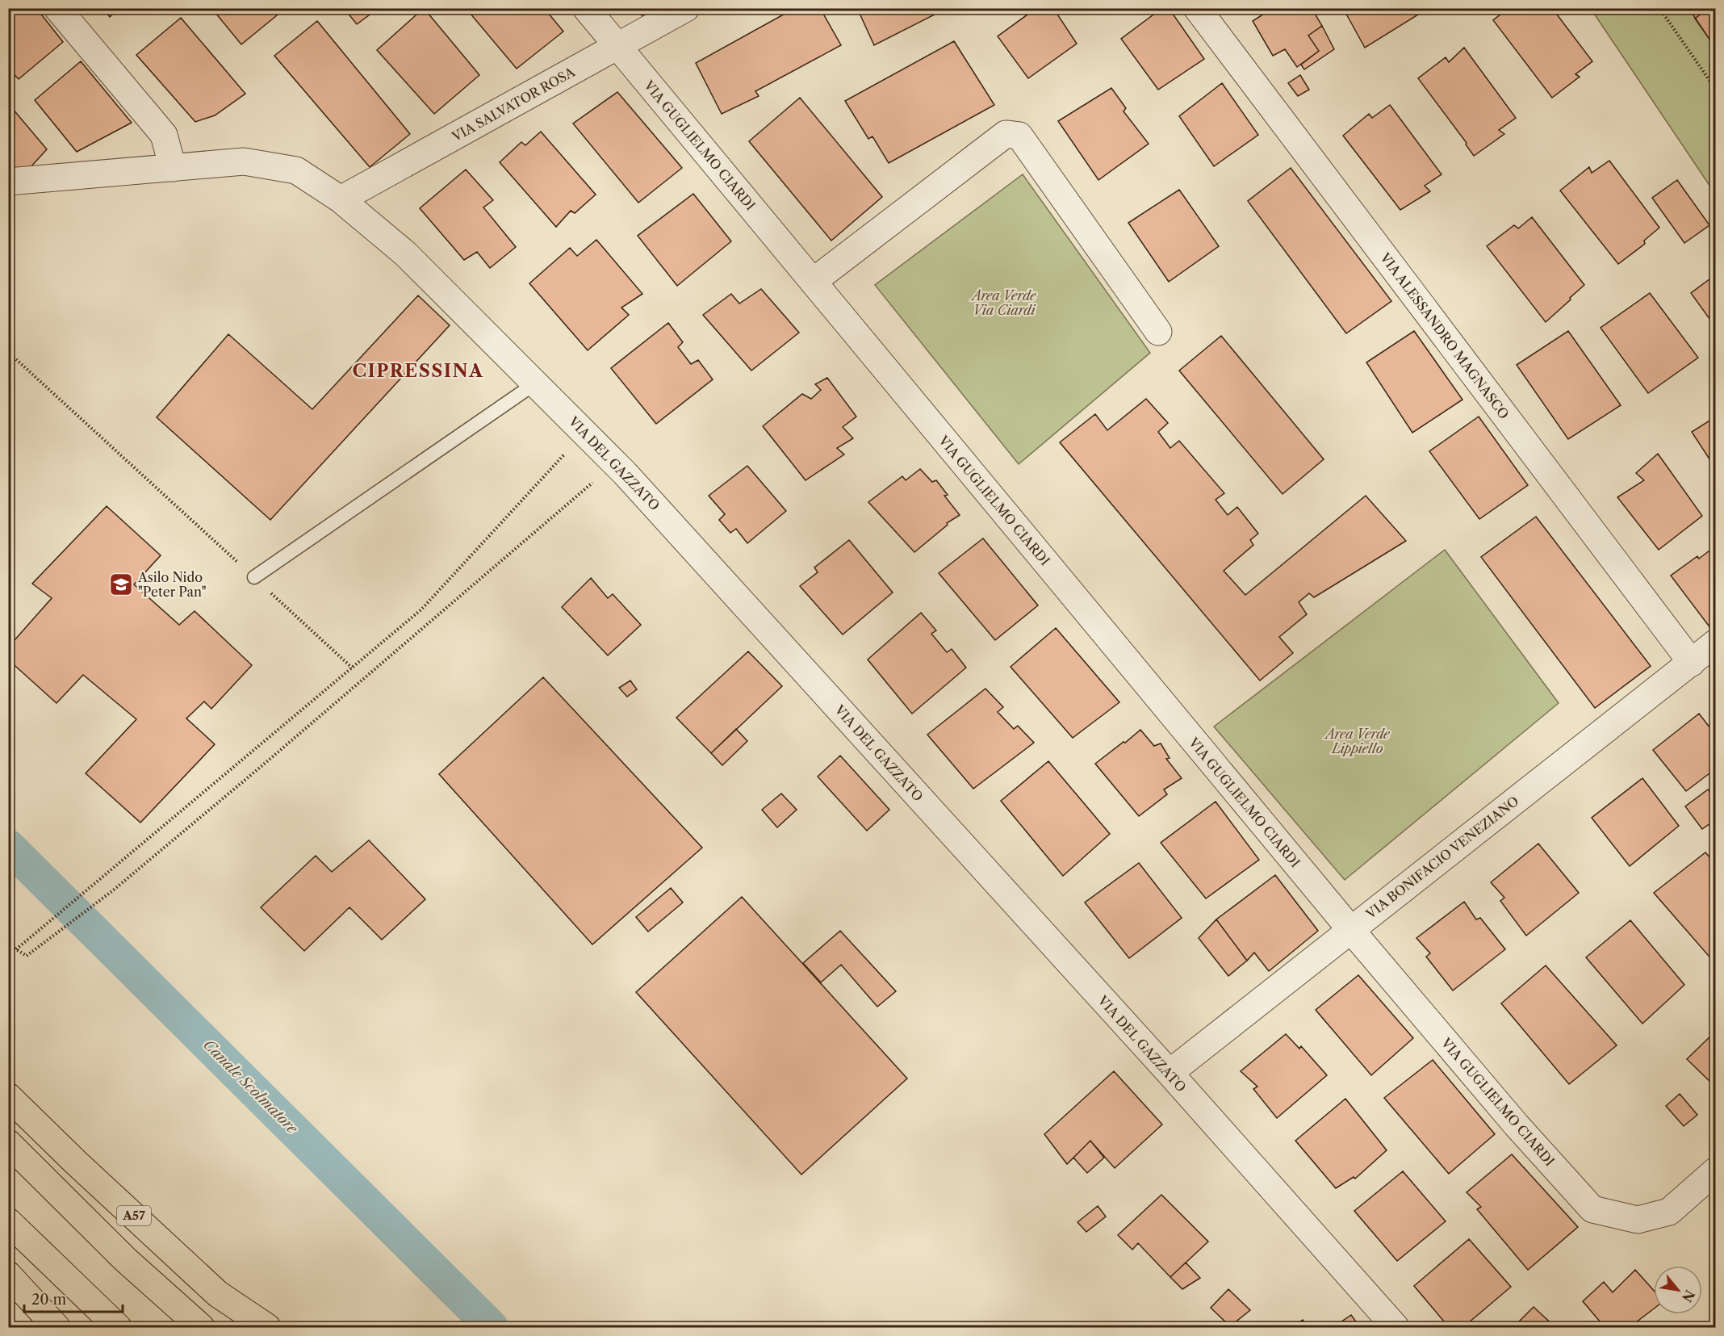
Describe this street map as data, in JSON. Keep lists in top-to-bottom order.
{
  "streets": {
    "highway": ["A57"],
    "street": [
      "VIA SALVATOR ROSA",
      "VIA GUGLIELMO CIARDI",
      "VIA ALESSANDRO MAGNASCO",
      "VIA DEL GAZZATO",
      "VIA BONIFACIO VENEZIANO"
    ]
  },
  "crossings": [
    ["VIA SALVATOR ROSA", "VIA GUGLIELMO CIARDI"],
    ["VIA SALVATOR ROSA", "VIA DEL GAZZATO"],
    ["VIA GUGLIELMO CIARDI", "VIA BONIFACIO VENEZIANO"],
    ["VIA ALESSANDRO MAGNASCO", "VIA BONIFACIO VENEZIANO"],
    ["VIA DEL GAZZATO", "VIA BONIFACIO VENEZIANO"]
  ],
  "districts": ["CIPRESSINA"],
  "water": ["Canale Scolmatore"],
  "parks": ["Area Verde Via Ciardi", "Area Verde Lippiello"],
  "places": {
    "school or university": ["Asilo Nido \"Peter Pan\""]
  },
  "scale_bar": "20 m",
  "north": "bottom right"
}
